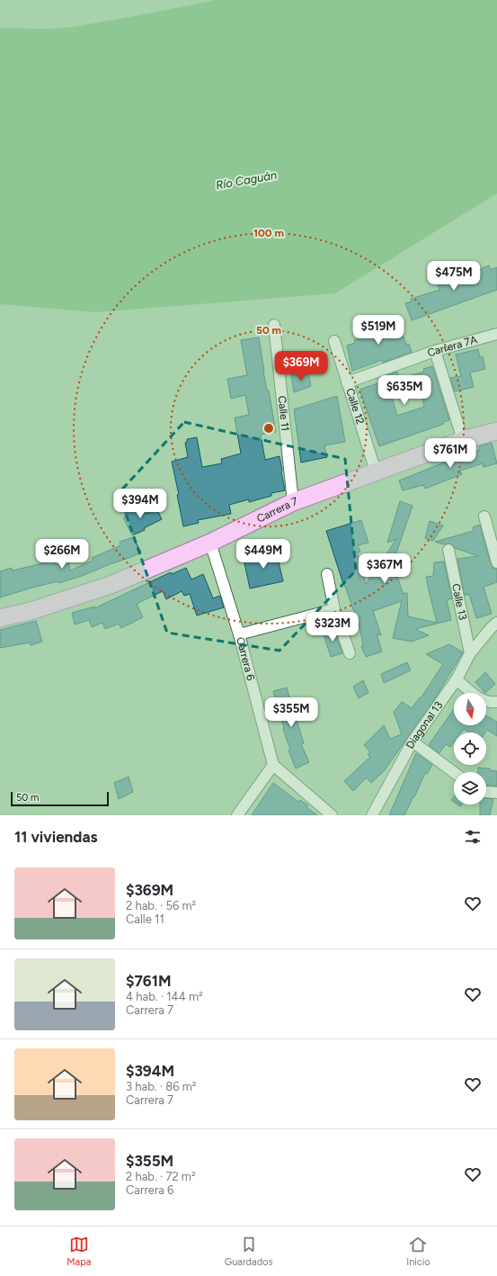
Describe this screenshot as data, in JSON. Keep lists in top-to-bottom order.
{
  "streets": {
    "main road": ["Carrera 7"],
    "street": [
      "Carrera 7A",
      "Calle 12",
      "Calle 11",
      "Calle 13",
      "Carrera 6",
      "Diagonal 13"
    ]
  },
  "crossings": [
    ["Carrera 7A", "Calle 12"],
    ["Calle 12", "Carrera 7"],
    ["Calle 11", "Carrera 7"],
    ["Carrera 7", "Carrera 6"],
    ["Calle 13", "Diagonal 13"]
  ],
  "water": ["Río Caguán"],
  "scale_bar": "50 m",
  "north": "bottom",
  "page": {
    "price": [
      "$475M",
      "$519M",
      "$369M",
      "$635M",
      "$761M",
      "$394M",
      "$266M",
      "$449M",
      "$367M",
      "$323M",
      "$355M"
    ],
    "scale": "50 m",
    "heading": "11 viviendas",
    "list": [
      {
        "name": "$369M",
        "note": "2 hab. · 56 m² · Calle 11"
      },
      {
        "name": "$761M",
        "note": "4 hab. · 144 m² · Carrera 7"
      },
      {
        "name": "$394M",
        "note": "3 hab. · 86 m² · Carrera 7"
      },
      {
        "name": "$355M",
        "note": "2 hab. · 72 m² · Carrera 6"
      }
    ],
    "tabs": ["Mapa", "Guardados", "Inicio"]
  },
  "rings": ["100 m", "50 m"]
}
